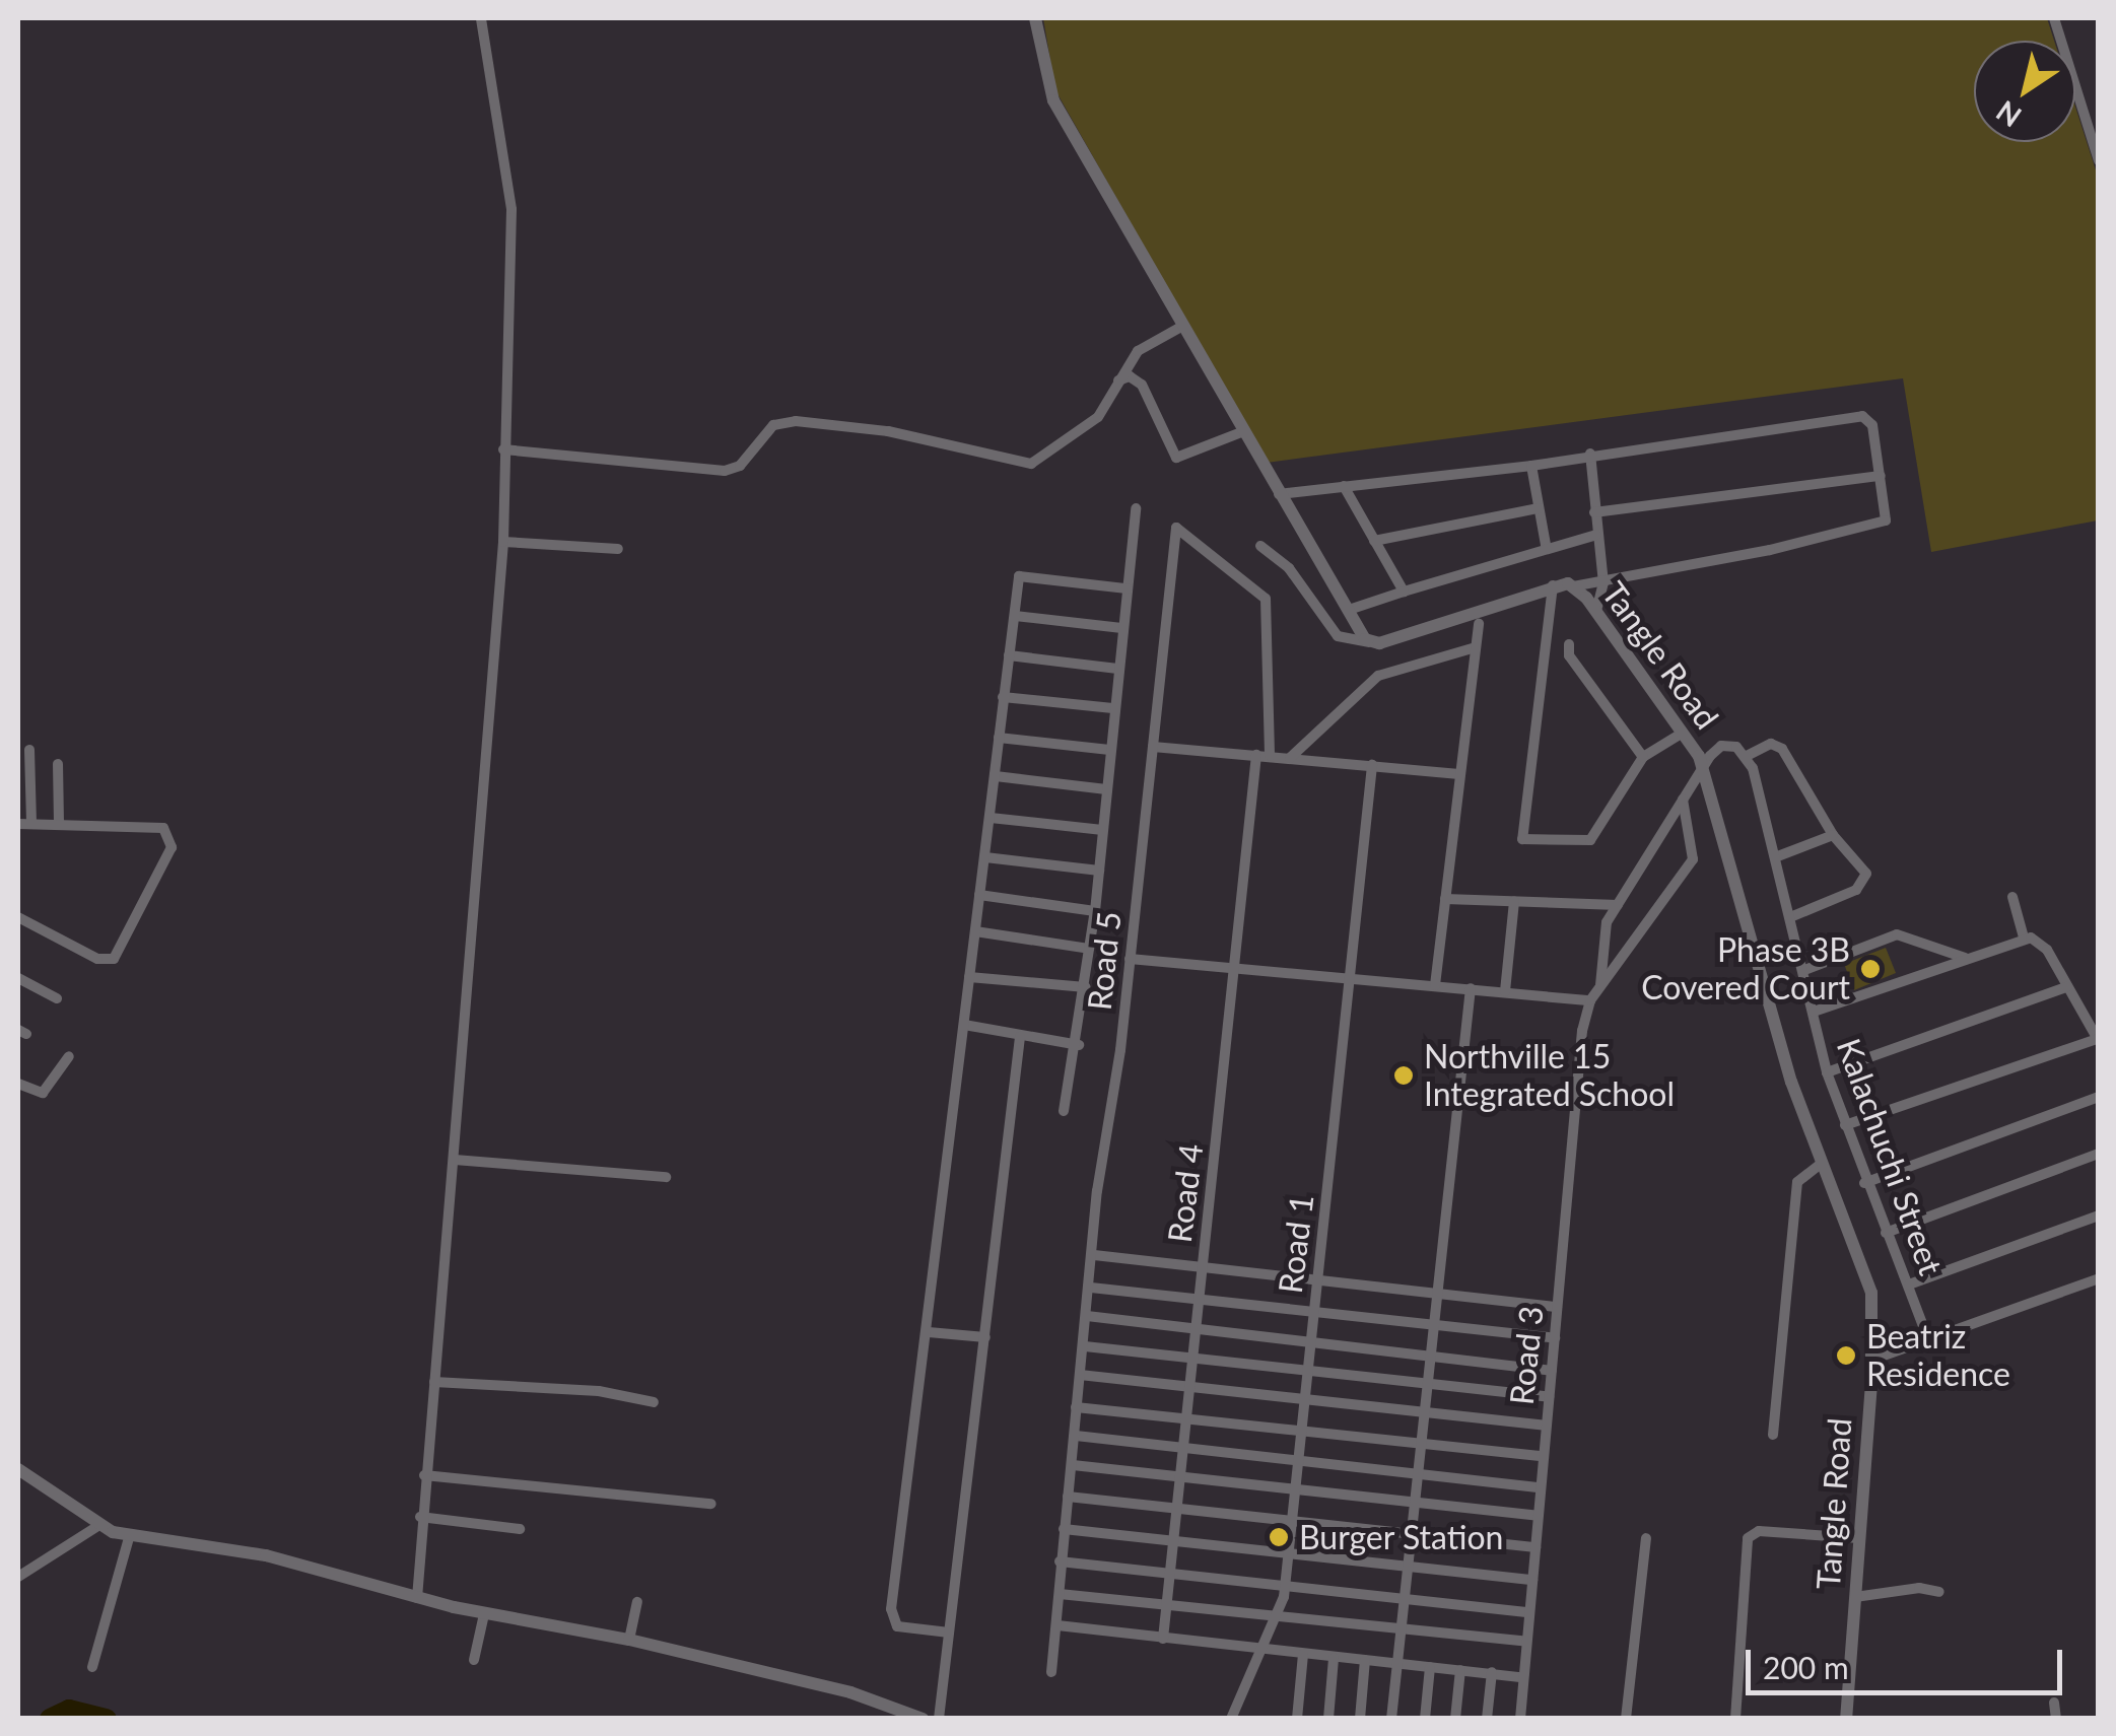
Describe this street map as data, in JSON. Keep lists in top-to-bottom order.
{
  "streets": {
    "street": [
      "Tangle Road",
      "Road 5",
      "Kalachuchi Street",
      "Road 4",
      "Road 1",
      "Road 3"
    ]
  },
  "places": [
    "Phase 3B Covered Court",
    "Northville 15 Integrated School",
    "Beatriz Residence",
    "Burger Station"
  ],
  "scale_bar": "200 m",
  "north": "bottom left"
}
